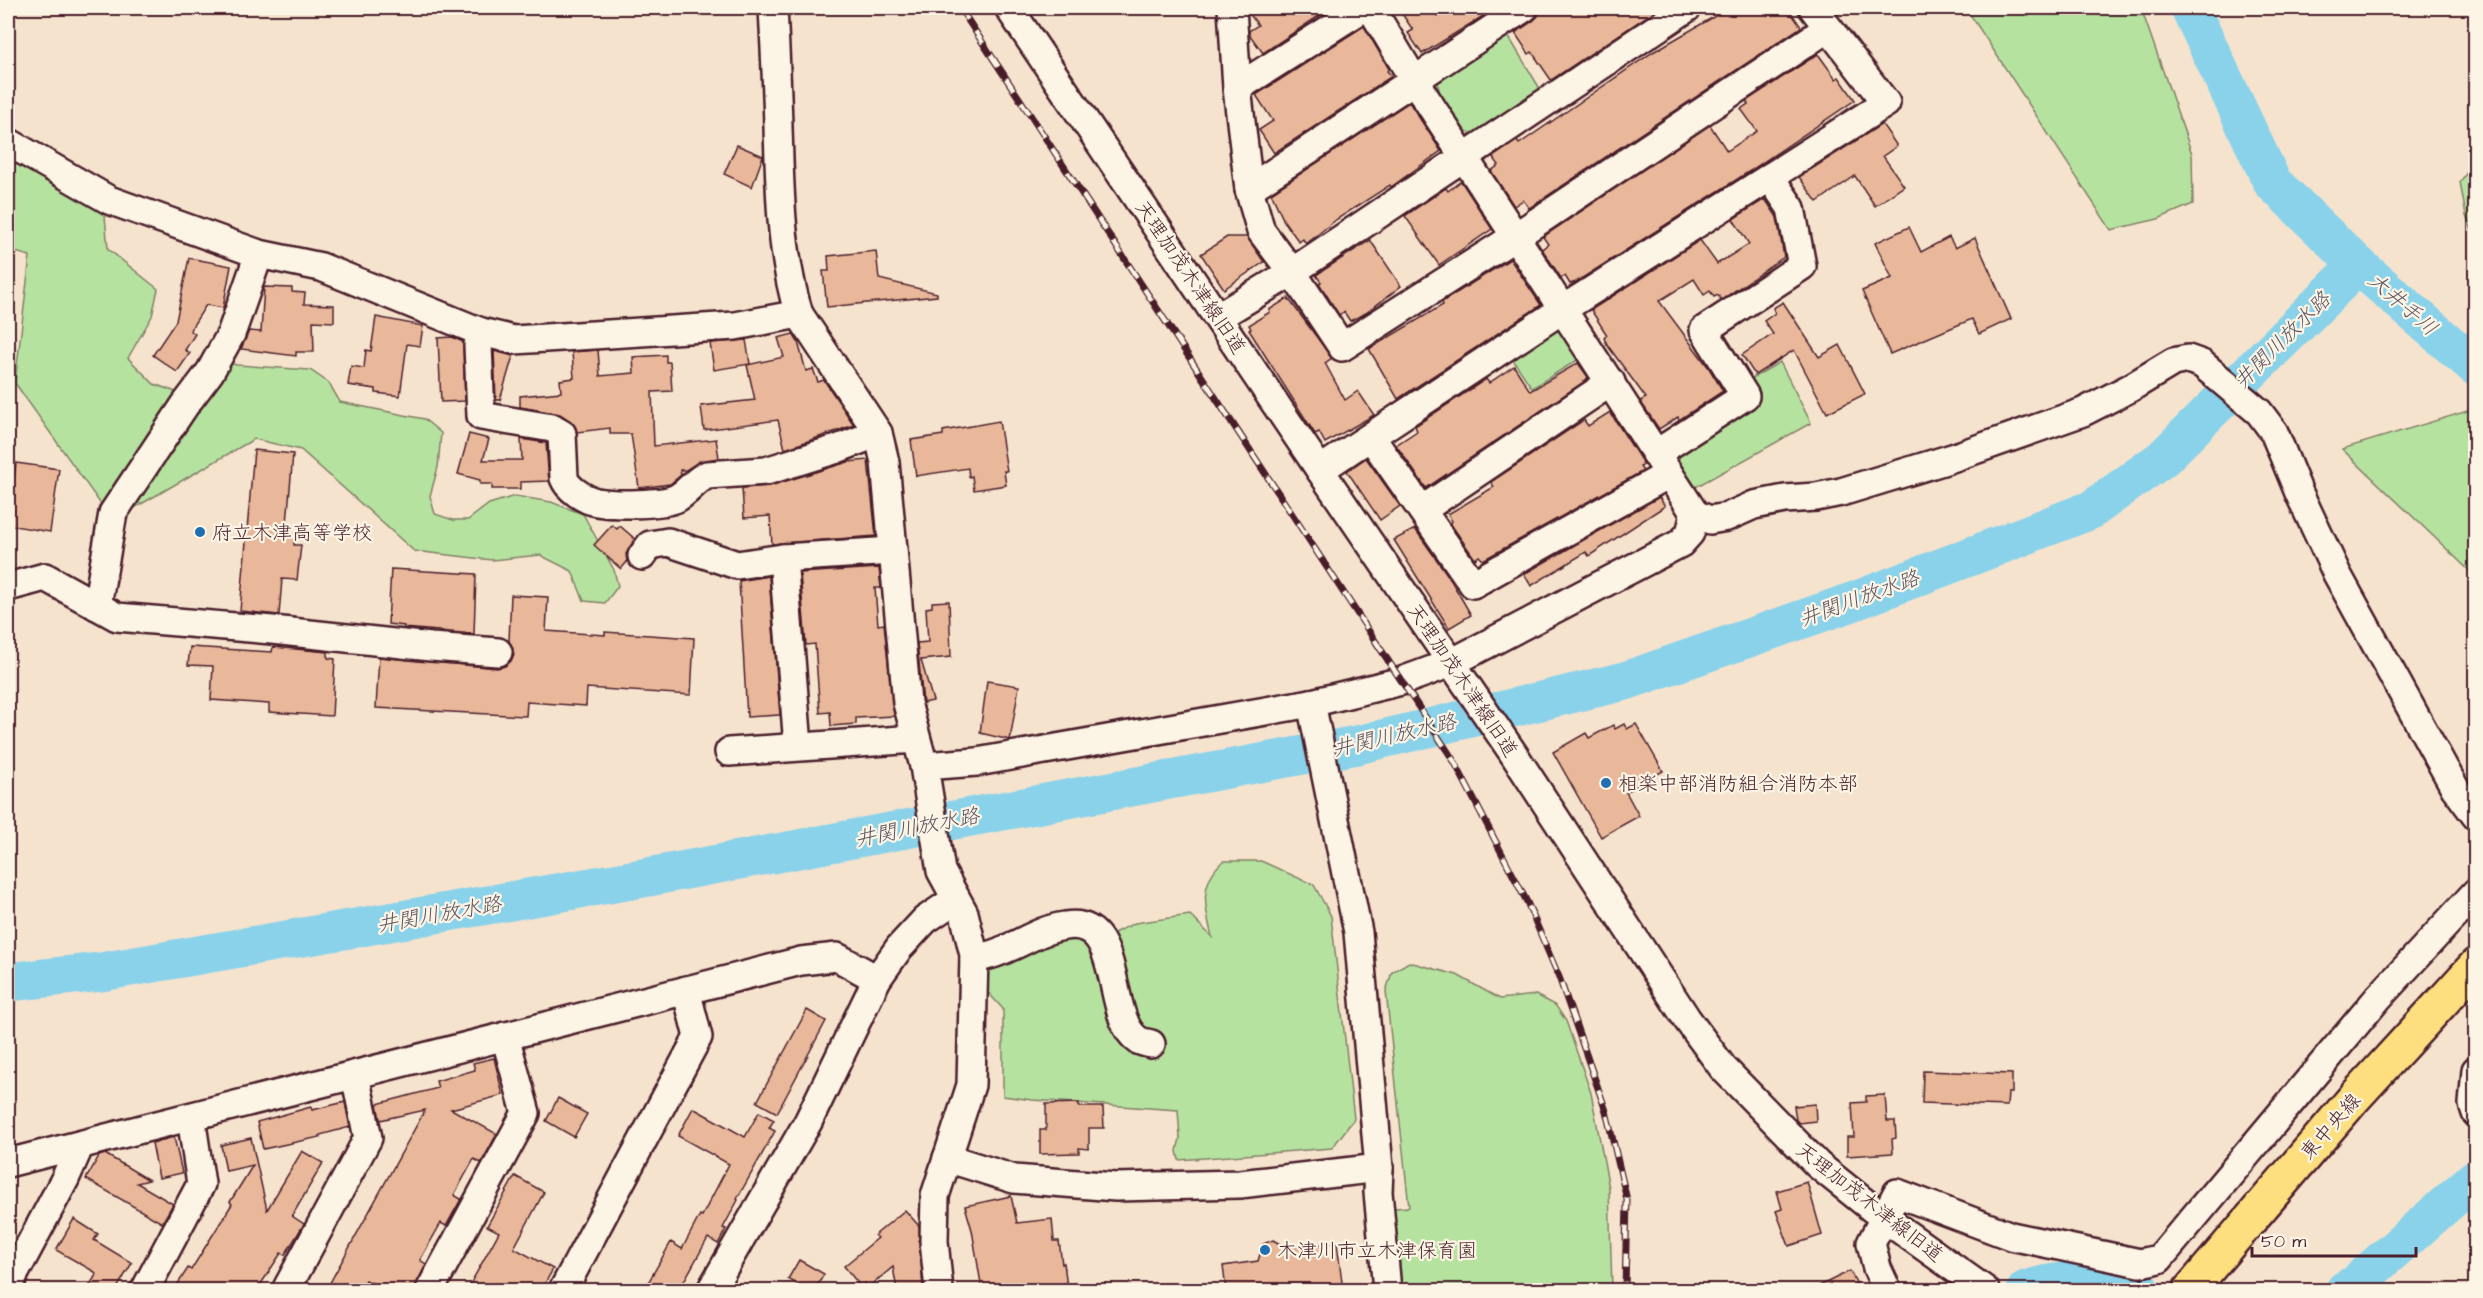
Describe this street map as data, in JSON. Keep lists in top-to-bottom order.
{
  "streets": {
    "highway": ["東中央線"],
    "street": ["天理加茂木津線旧道"]
  },
  "water": ["大井手川", "井関川放水路"],
  "places": ["府立木津高等学校", "相楽中部消防組合消防本部", "木津川市立木津保育園"],
  "scale_bar": "50 m"
}
